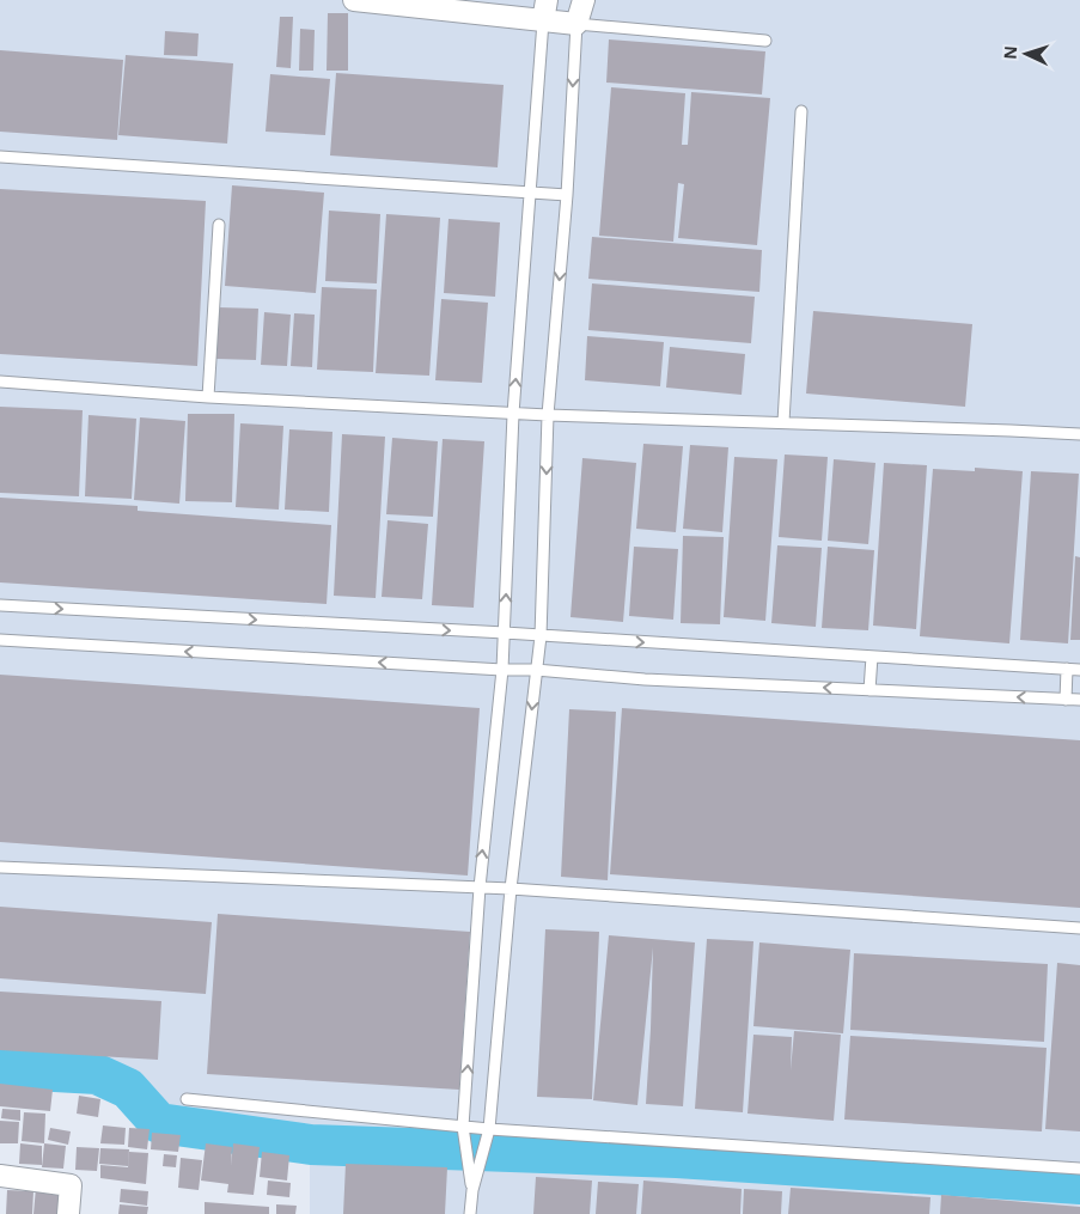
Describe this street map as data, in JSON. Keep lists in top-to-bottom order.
{
  "north": "left"
}
